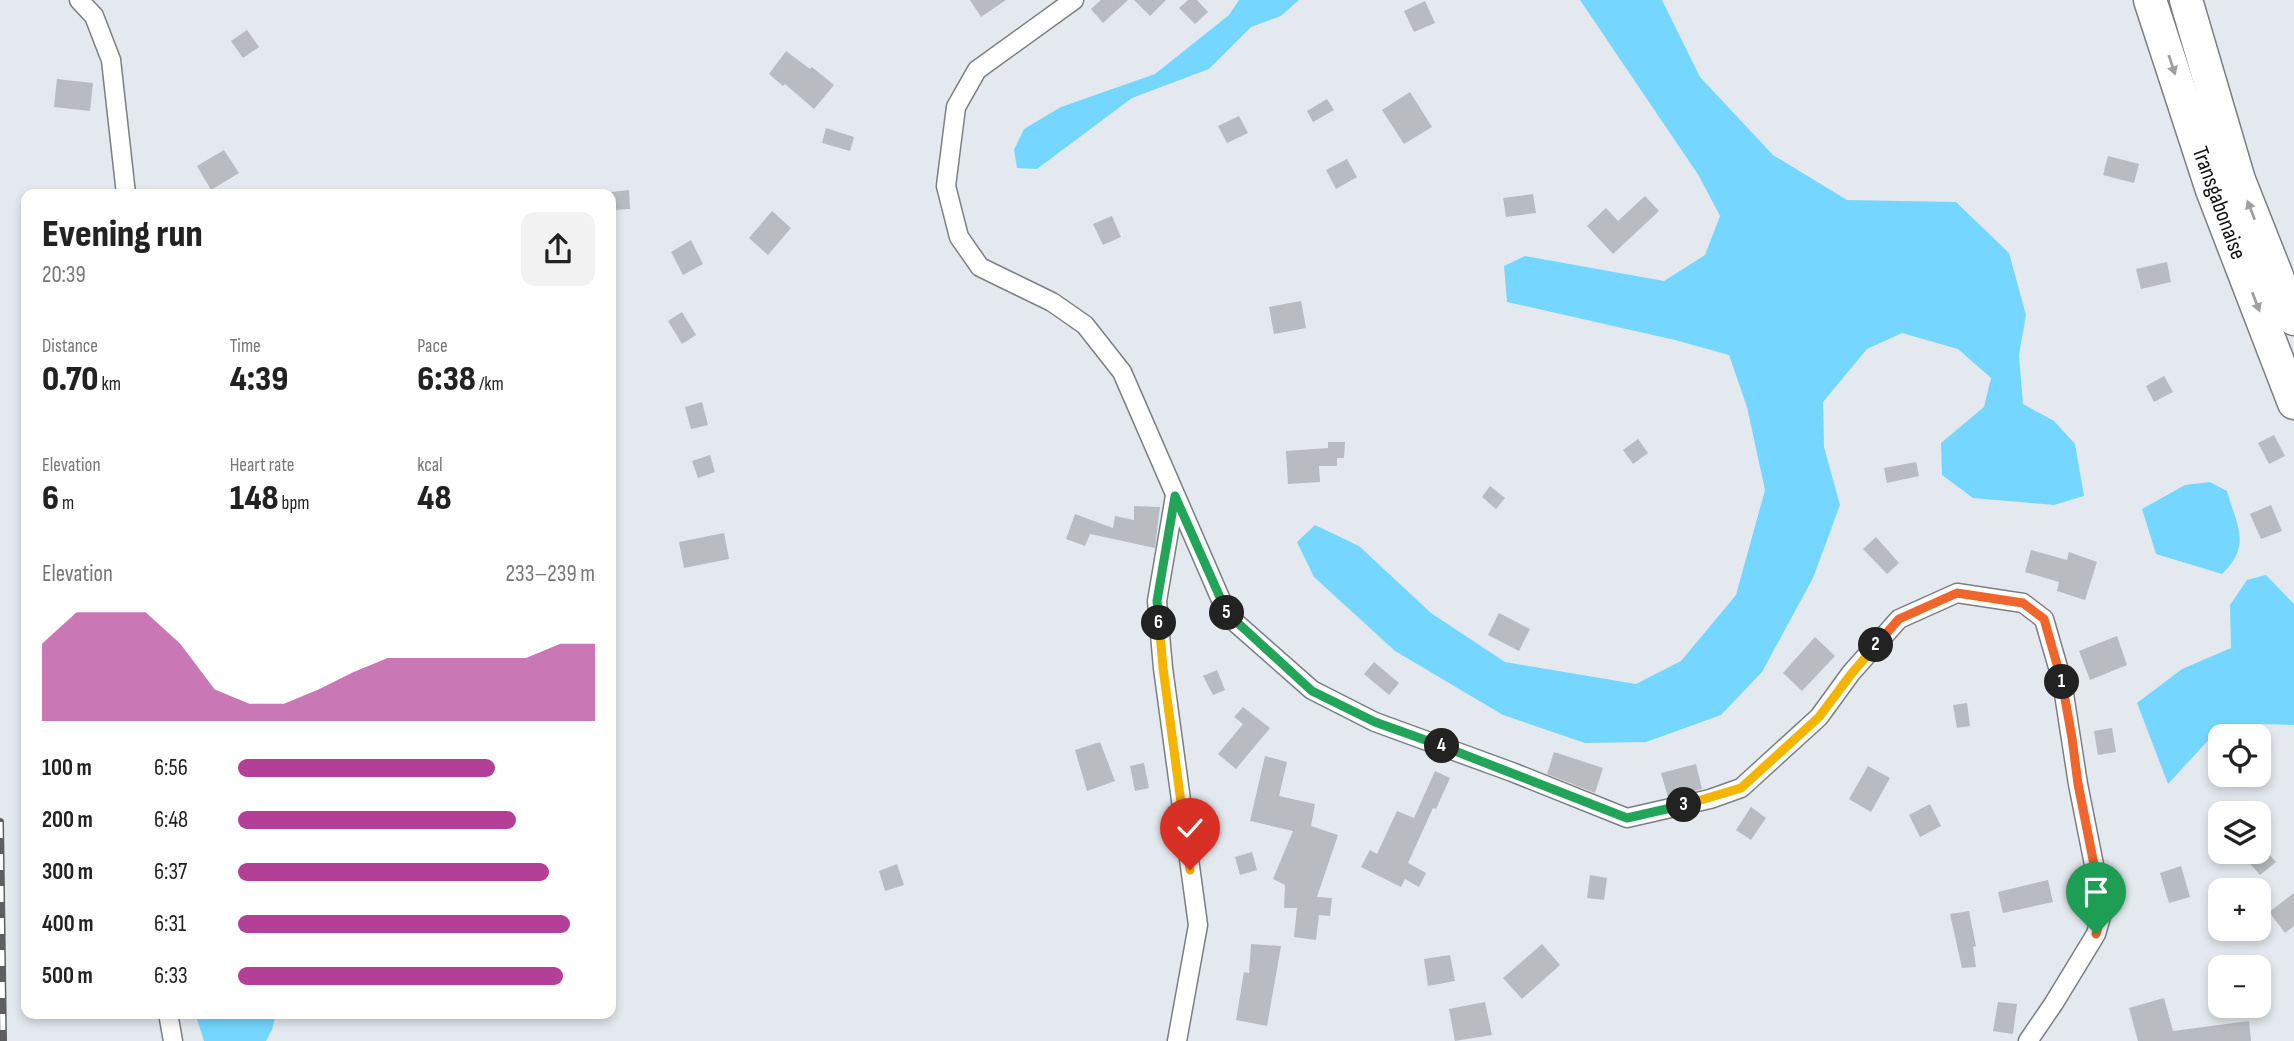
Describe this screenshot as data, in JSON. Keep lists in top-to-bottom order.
{
  "streets": {
    "highway": ["Transgabonaise"]
  },
  "page": {
    "heading": ["Evening run", "20:39"],
    "stats": [
      ["Distance", "0.70 km"],
      ["Time", "4:39"],
      ["Pace", "6:38 /km"],
      ["Elevation", "6 m"],
      ["Heart rate", "148 bpm"],
      ["kcal", "48"]
    ],
    "chart": ["Elevation", "233–239 m"],
    "pins": [
      "5",
      "6",
      "2",
      "1",
      "4",
      "3"
    ],
    "map_buttons": ["+", "−"],
    "list": [
      {
        "name": "100 m",
        "note": "6:56"
      },
      {
        "name": "200 m",
        "note": "6:48"
      },
      {
        "name": "300 m",
        "note": "6:37"
      },
      {
        "name": "400 m",
        "note": "6:31"
      },
      {
        "name": "500 m",
        "note": "6:33"
      }
    ]
  }
}
